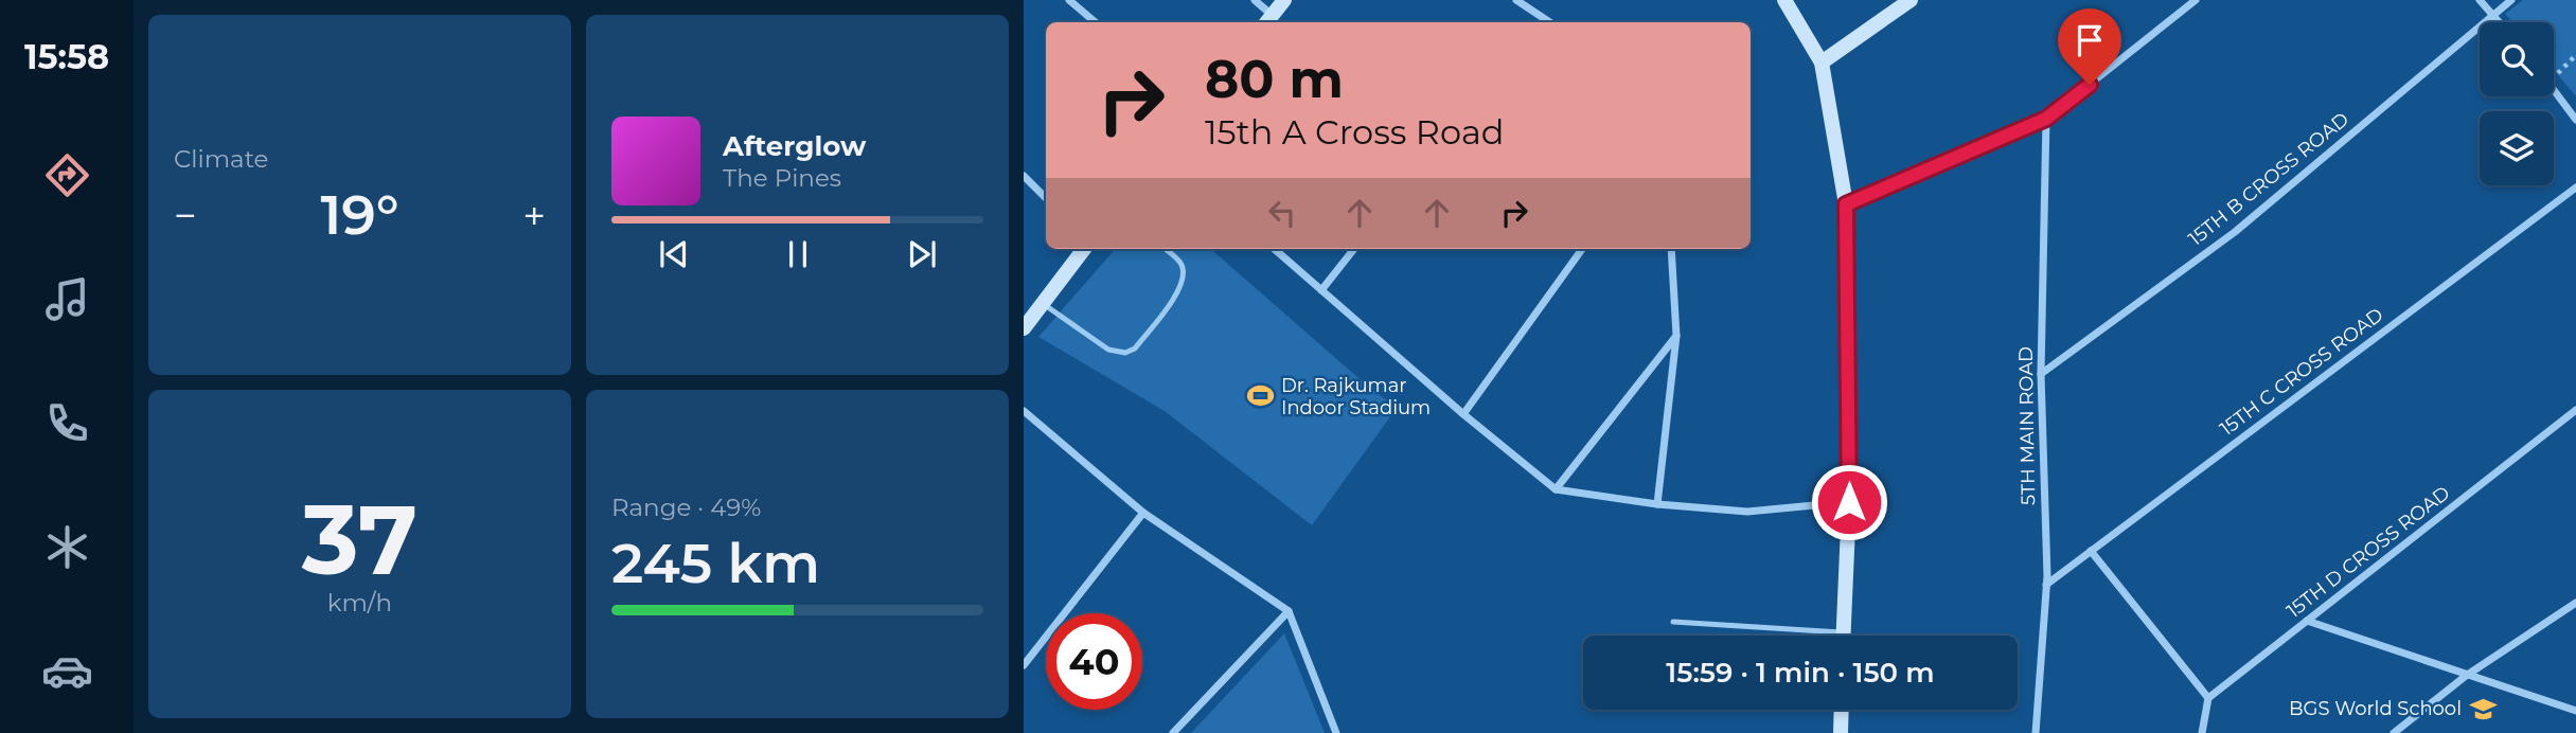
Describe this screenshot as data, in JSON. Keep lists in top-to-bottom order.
{
  "streets": {
    "street": [
      "15TH B CROSS ROAD",
      "15TH C CROSS ROAD",
      "5TH MAIN ROAD",
      "15TH D CROSS ROAD"
    ]
  },
  "crossings": [
    ["15TH B CROSS ROAD", "5TH MAIN ROAD"],
    ["15TH C CROSS ROAD", "5TH MAIN ROAD"]
  ],
  "places": {
    "sports": ["Dr. Rajkumar Indoor Stadium"],
    "school or university": ["BGS World School"]
  },
  "page": {
    "tabs": "15:58",
    "tile": [
      "Climate",
      ["37", "km/h"],
      ["Range · 49%", "245 km"]
    ],
    "turn": ["80 m", "15th A Cross Road"],
    "song": ["Afterglow", "The Pines"],
    "heat": ["−", "19°", "+"],
    "limit": "40",
    "trip": "15:59 · 1 min · 150 m"
  }
}
